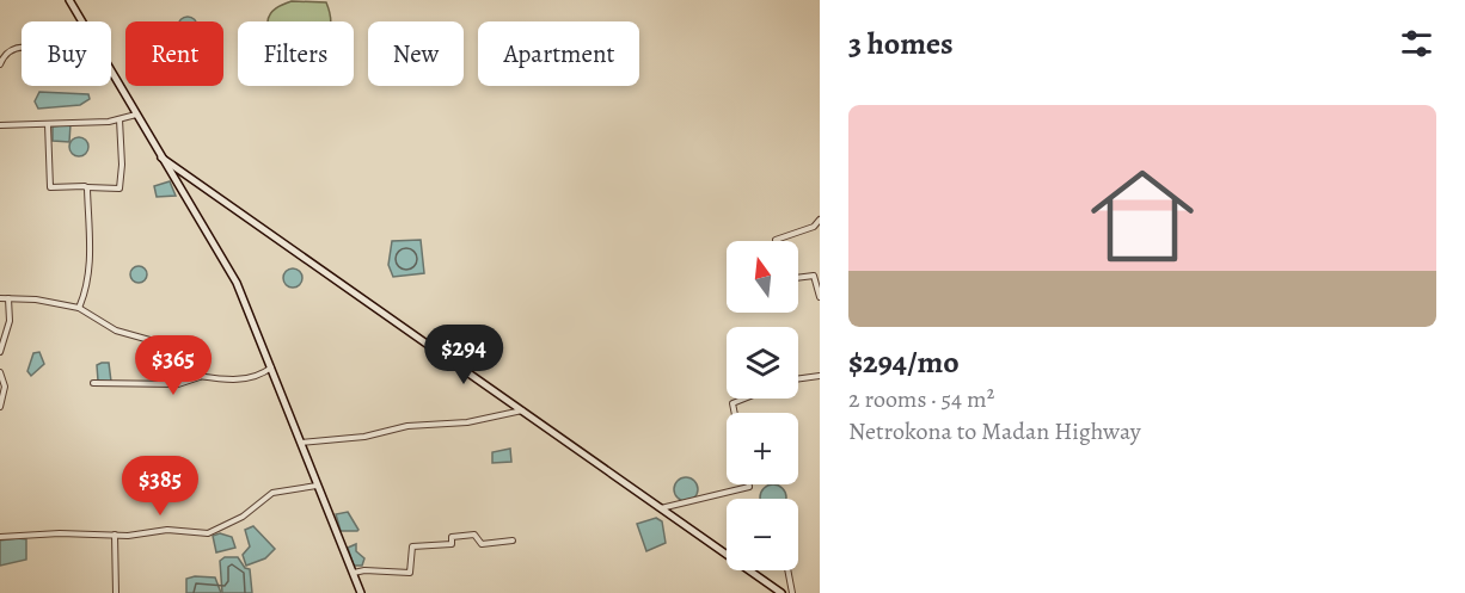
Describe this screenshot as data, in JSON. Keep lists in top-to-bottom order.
{
  "north": "top",
  "page": {
    "heading": "3 homes",
    "chip": [
      "Buy",
      "Rent",
      "Filters",
      "New",
      "Apartment"
    ],
    "list": [
      {
        "name": "$294/mo",
        "note": "2 rooms · 54 m² · Netrokona to Madan Highway"
      }
    ],
    "map_buttons": ["+", "−"],
    "price": ["$294", "$365", "$385"]
  }
}
